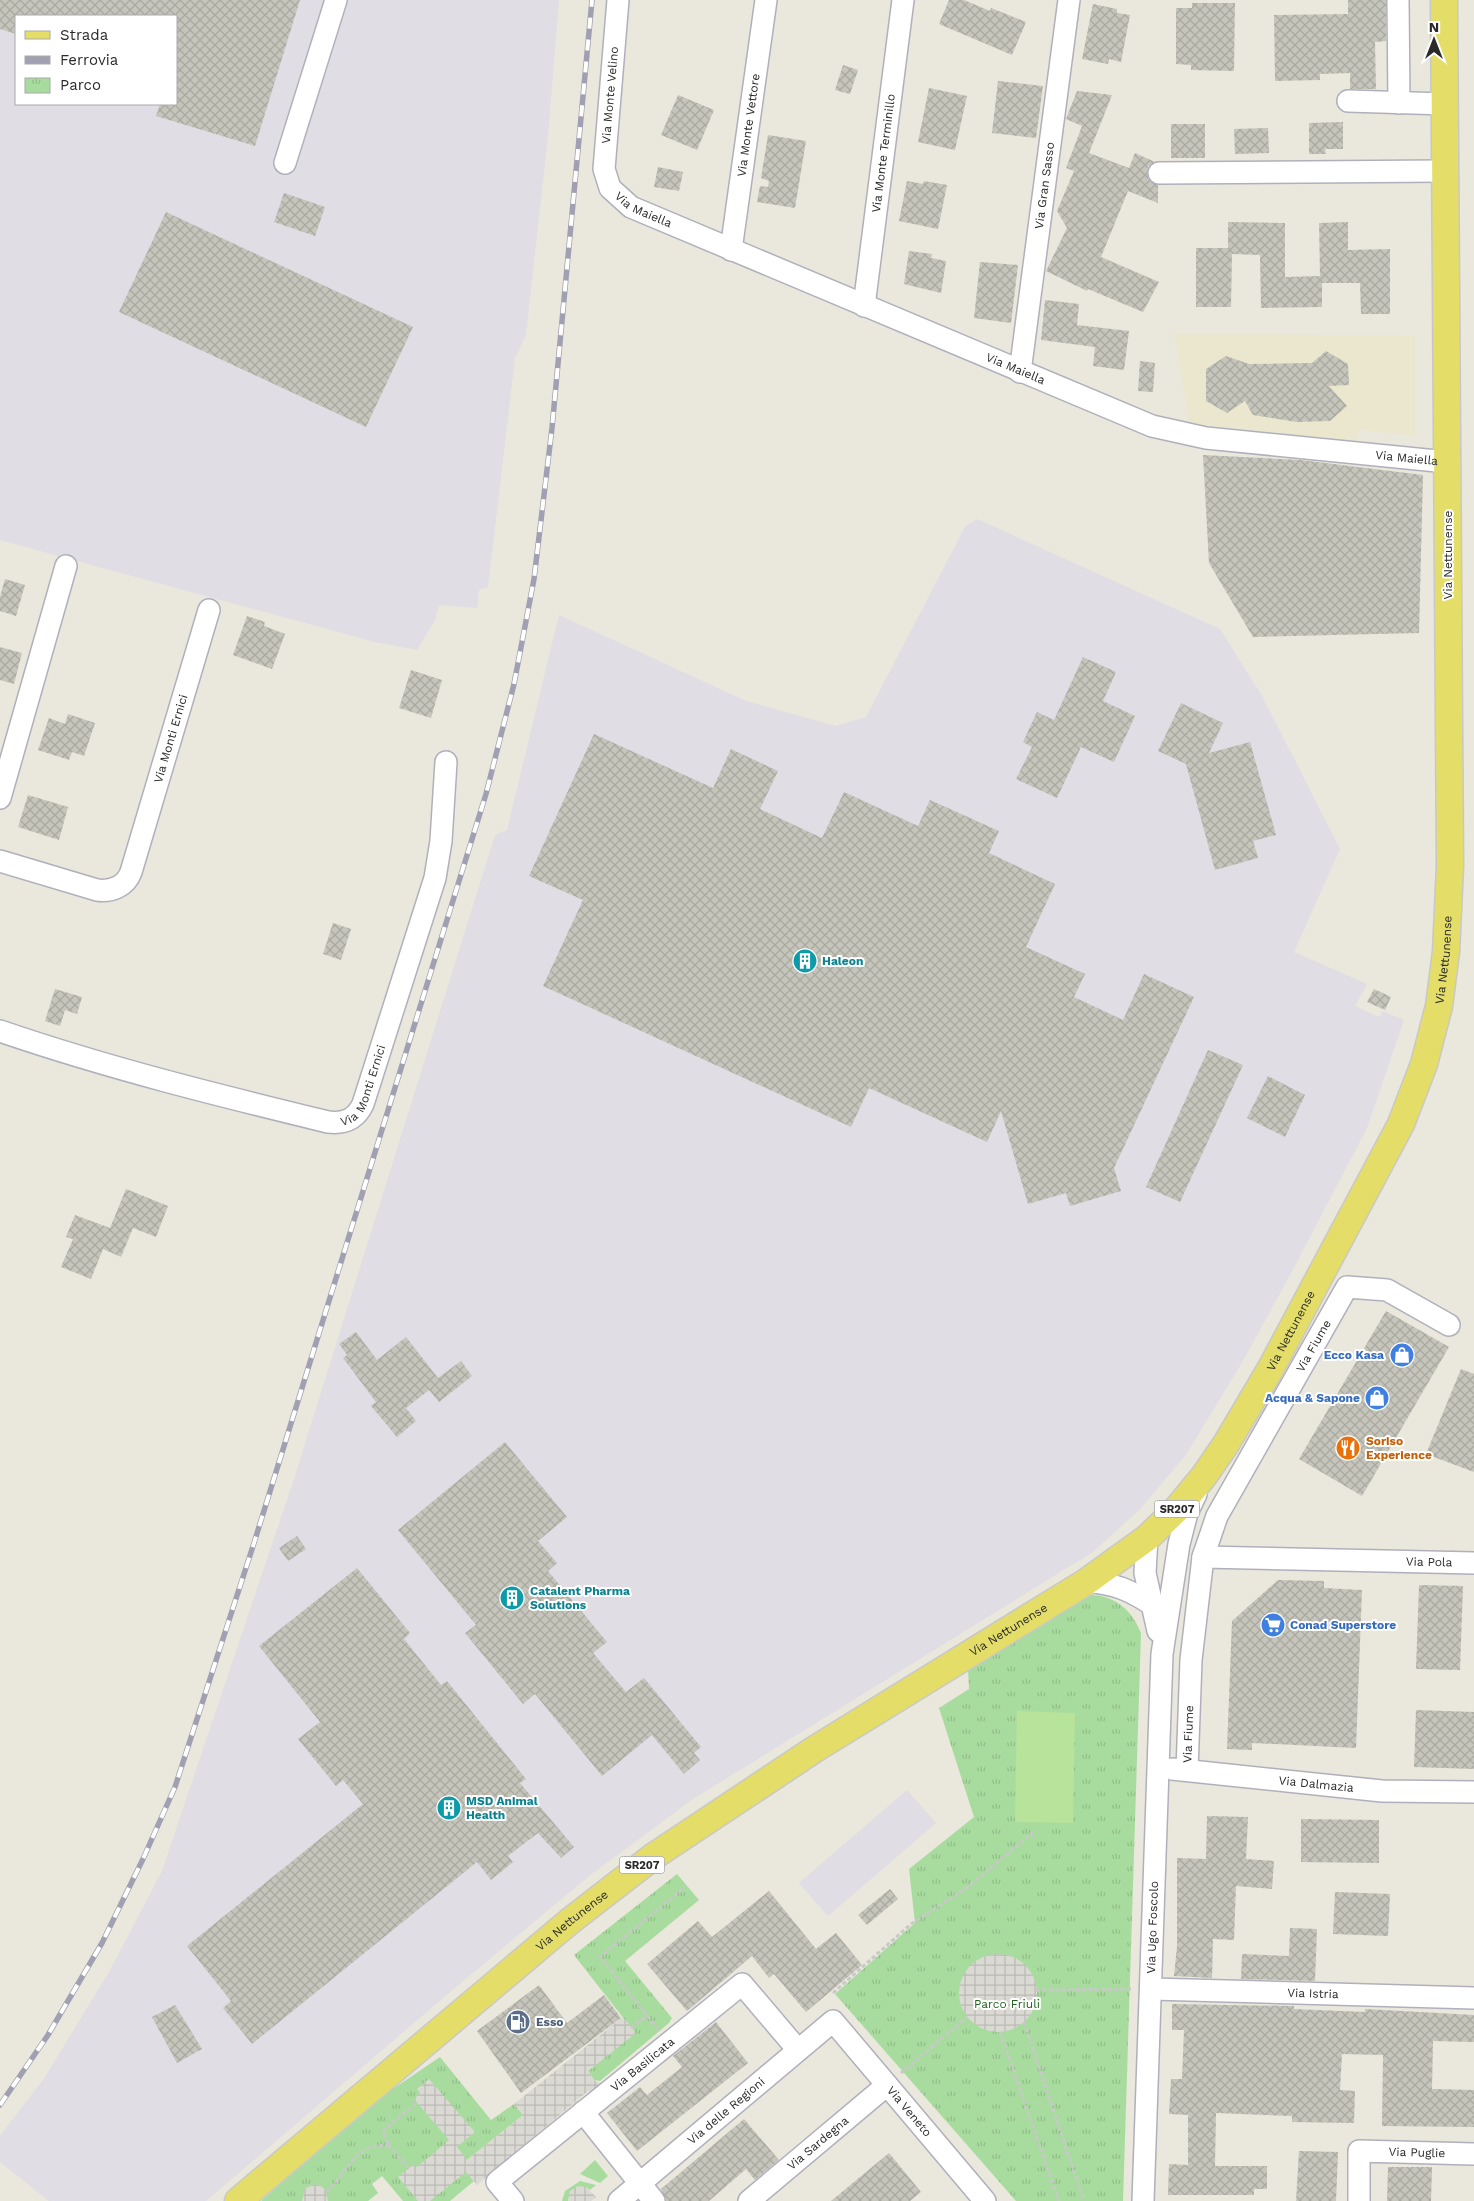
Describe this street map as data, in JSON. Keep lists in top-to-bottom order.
{
  "streets": {
    "main road": ["Via Nettunense", "SR207"],
    "street": [
      "Via Monte Velino",
      "Via Monte Vettore",
      "Via Monte Terminillo",
      "Via Gran Sasso",
      "Via Maiella",
      "Via Monti Ernici",
      "Via Fiume",
      "Via Pola",
      "Via Dalmazia",
      "Via Ugo Foscolo",
      "Via Istria",
      "Via Basilicata",
      "Via delle Regioni",
      "Via Veneto",
      "Via Sardegna",
      "Via Puglie"
    ]
  },
  "crossings": [
    ["Via Monte Velino", "Via Maiella"],
    ["Via Monte Vettore", "Via Maiella"],
    ["Via Monte Terminillo", "Via Maiella"],
    ["Via Gran Sasso", "Via Maiella"],
    ["Via Maiella", "Via Nettunense"],
    ["Via Nettunense", "Via Ugo Foscolo"],
    ["Via Fiume", "Via Pola"],
    ["Via Fiume", "Via Dalmazia"],
    ["Via Dalmazia", "Via Ugo Foscolo"],
    ["Via Ugo Foscolo", "Via Istria"],
    ["Via Basilicata", "Via delle Regioni"],
    ["Via delle Regioni", "Via Veneto"],
    ["Via Veneto", "Via Sardegna"]
  ],
  "parks": ["Parco Friuli"],
  "places": {
    "building": ["Haleon", "Catalent Pharma Solutions", "MSD Animal Health"],
    "shop": ["Ecco Kasa", "Acqua & Sapone"],
    "restaurant": ["Soriso Experience"],
    "supermarket": ["Conad Superstore"],
    "fuel station": ["Esso"]
  },
  "legend": ["Strada", "Ferrovia", "Parco"],
  "north": "top"
}
